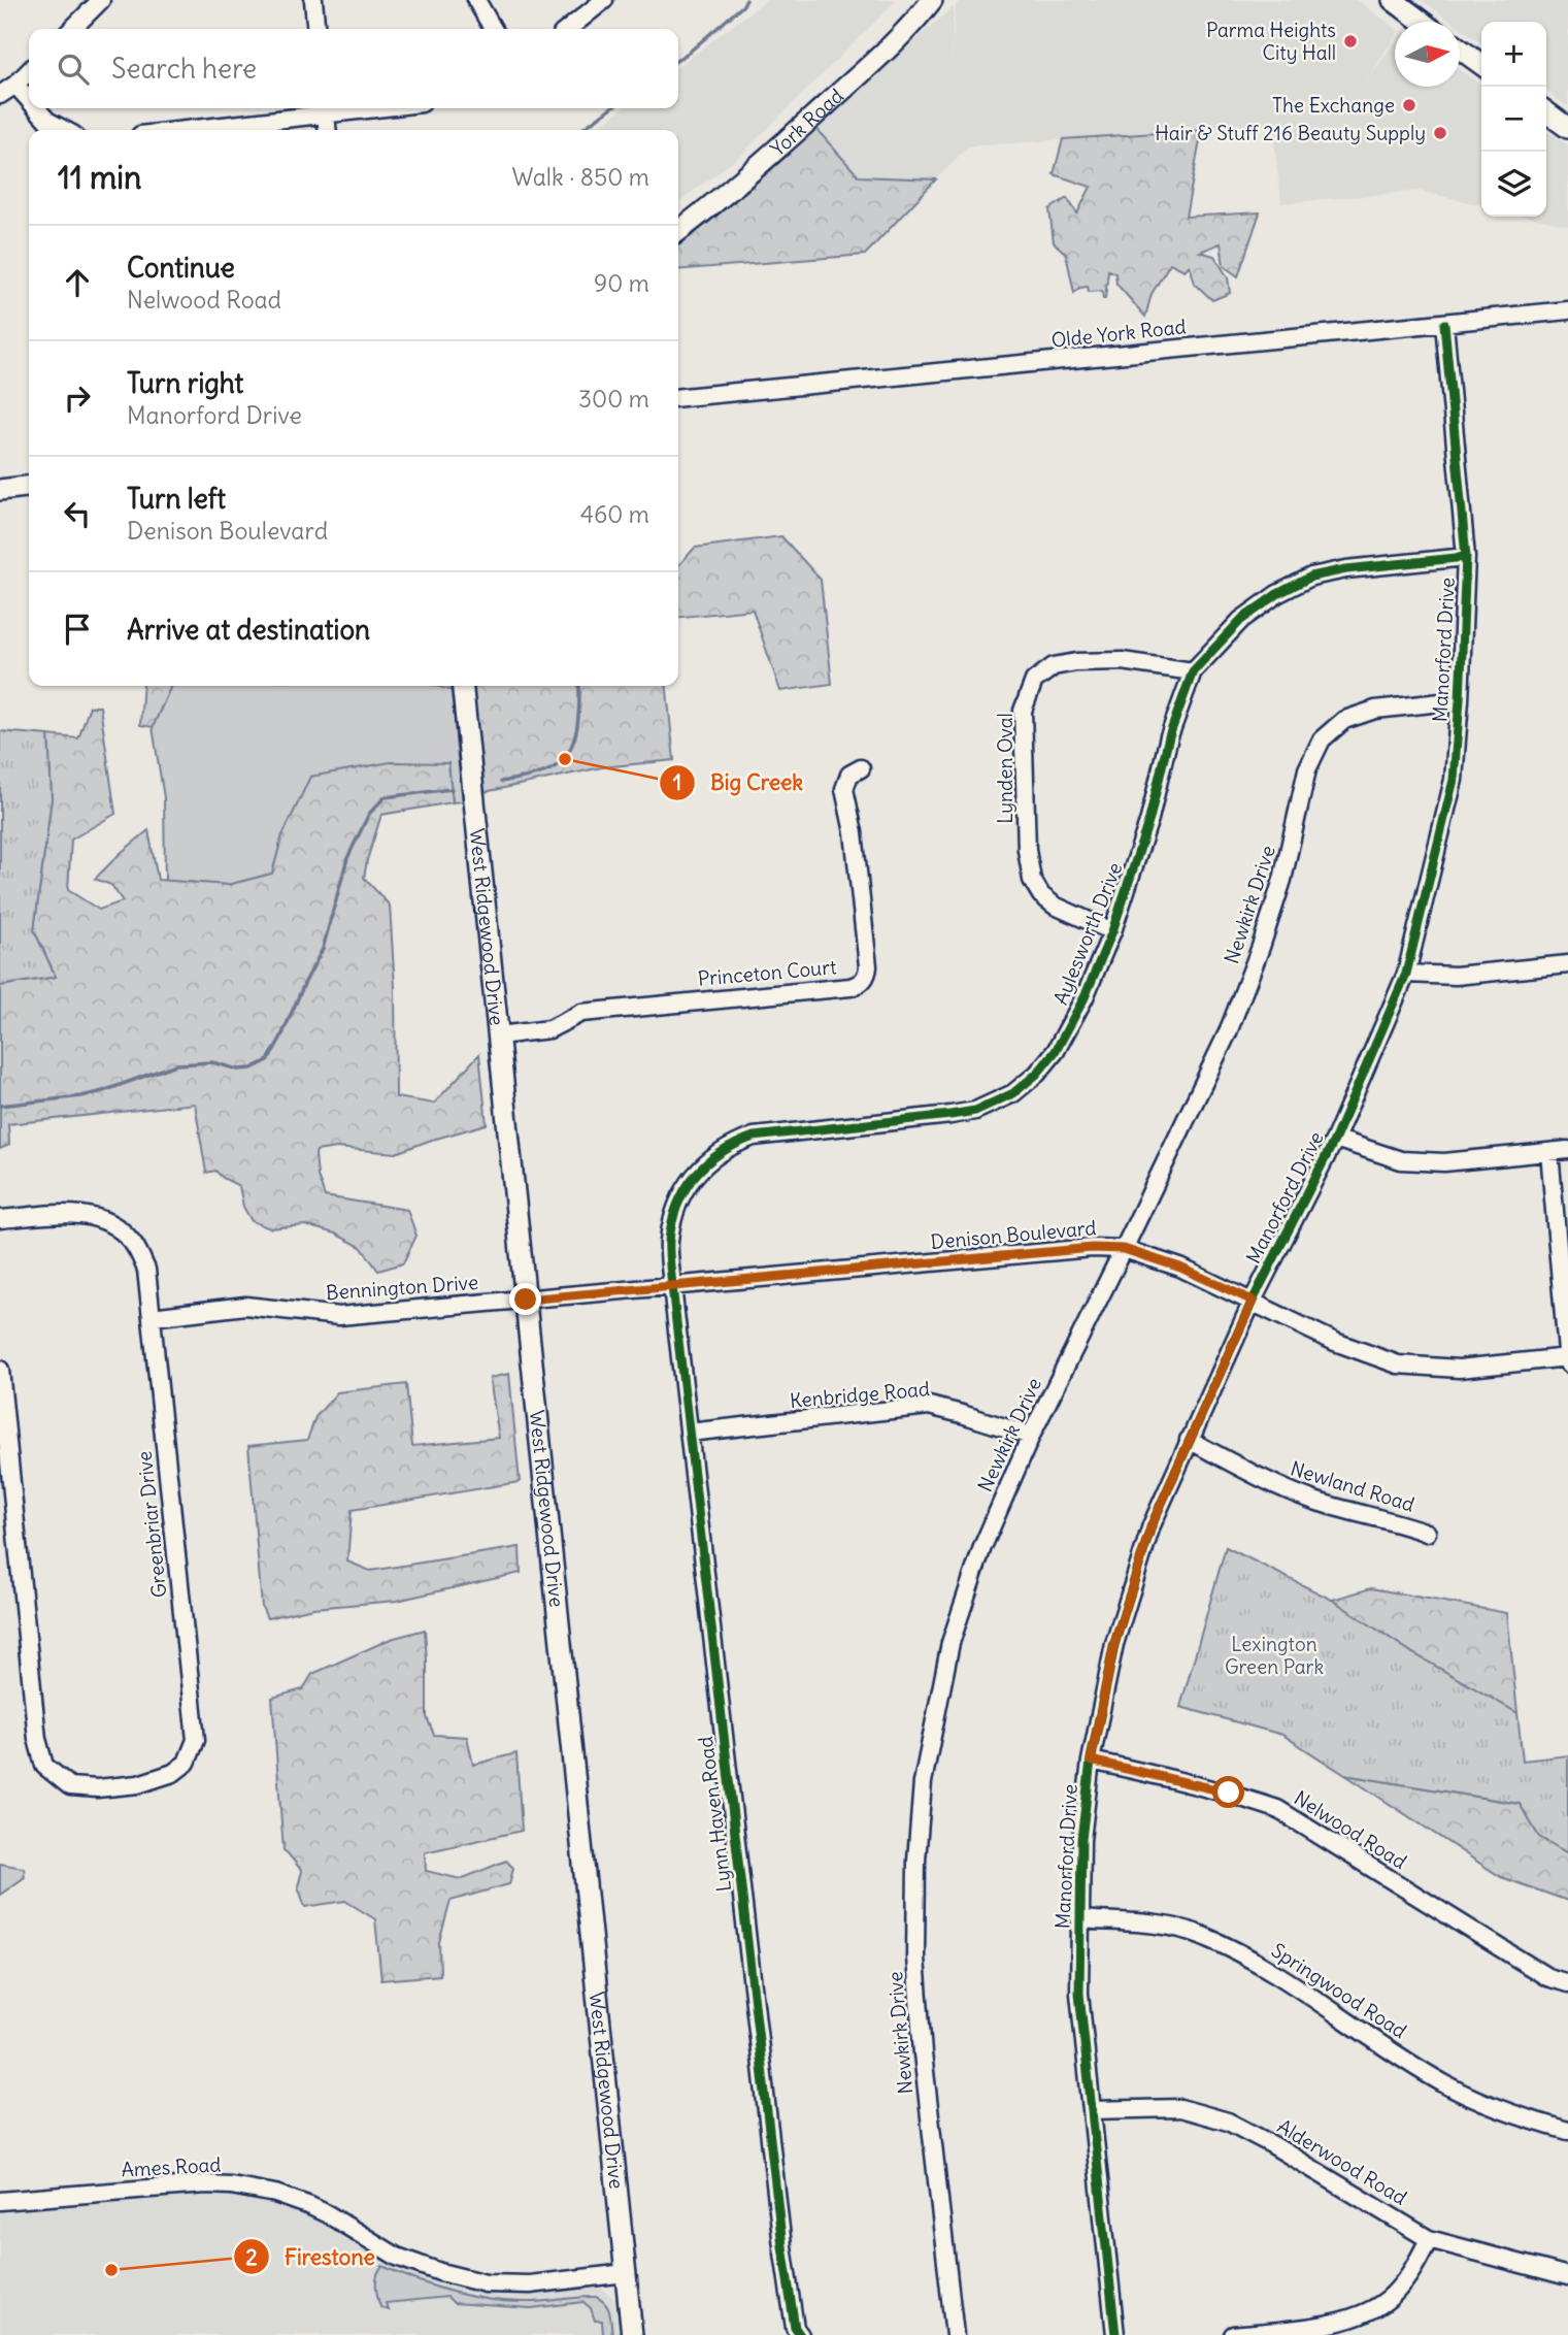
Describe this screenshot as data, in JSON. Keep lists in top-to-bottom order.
{
  "streets": {
    "main road": ["York Road", "West Ridgewood Drive"],
    "street": [
      "Olde York Road",
      "Manorford Drive",
      "Lynden Oval",
      "Newkirk Drive",
      "Aylesworth Drive",
      "Princeton Court",
      "Denison Boulevard",
      "Bennington Drive",
      "Kenbridge Road",
      "Newland Road",
      "Greenbriar Drive",
      "Lynn Haven Road",
      "Nelwood Road",
      "Springwood Road",
      "Alderwood Road",
      "Ames Road"
    ]
  },
  "crossings": [
    ["Olde York Road", "Manorford Drive"],
    ["Manorford Drive", "Newkirk Drive"],
    ["Manorford Drive", "Aylesworth Drive"],
    ["Manorford Drive", "Denison Boulevard"],
    ["Manorford Drive", "Newland Road"],
    ["Manorford Drive", "Nelwood Road"],
    ["Manorford Drive", "Springwood Road"],
    ["Manorford Drive", "Alderwood Road"],
    ["Lynden Oval", "Aylesworth Drive"],
    ["Newkirk Drive", "Denison Boulevard"],
    ["Newkirk Drive", "Kenbridge Road"],
    ["West Ridgewood Drive", "Princeton Court"],
    ["West Ridgewood Drive", "Denison Boulevard"],
    ["West Ridgewood Drive", "Bennington Drive"],
    ["West Ridgewood Drive", "Ames Road"],
    ["Aylesworth Drive", "Denison Boulevard"],
    ["Aylesworth Drive", "Lynn Haven Road"],
    ["Denison Boulevard", "Bennington Drive"],
    ["Denison Boulevard", "Lynn Haven Road"],
    ["Bennington Drive", "Greenbriar Drive"],
    ["Kenbridge Road", "Lynn Haven Road"]
  ],
  "parks": ["Lexington Green Park"],
  "places": [
    "Parma Heights City Hall",
    "The Exchange",
    "Hair & Stuff 216 Beauty Supply",
    "Big Creek",
    "Firestone"
  ],
  "north": "right",
  "page": {
    "map_buttons": ["+", "−"],
    "search": "Search here",
    "heading": ["11 min", "Walk · 850 m"],
    "list": [
      ["Continue", "Nelwood Road", "90 m"],
      ["Turn right", "Manorford Drive", "300 m"],
      ["Turn left", "Denison Boulevard", "460 m"],
      "Arrive at destination"
    ]
  }
}
